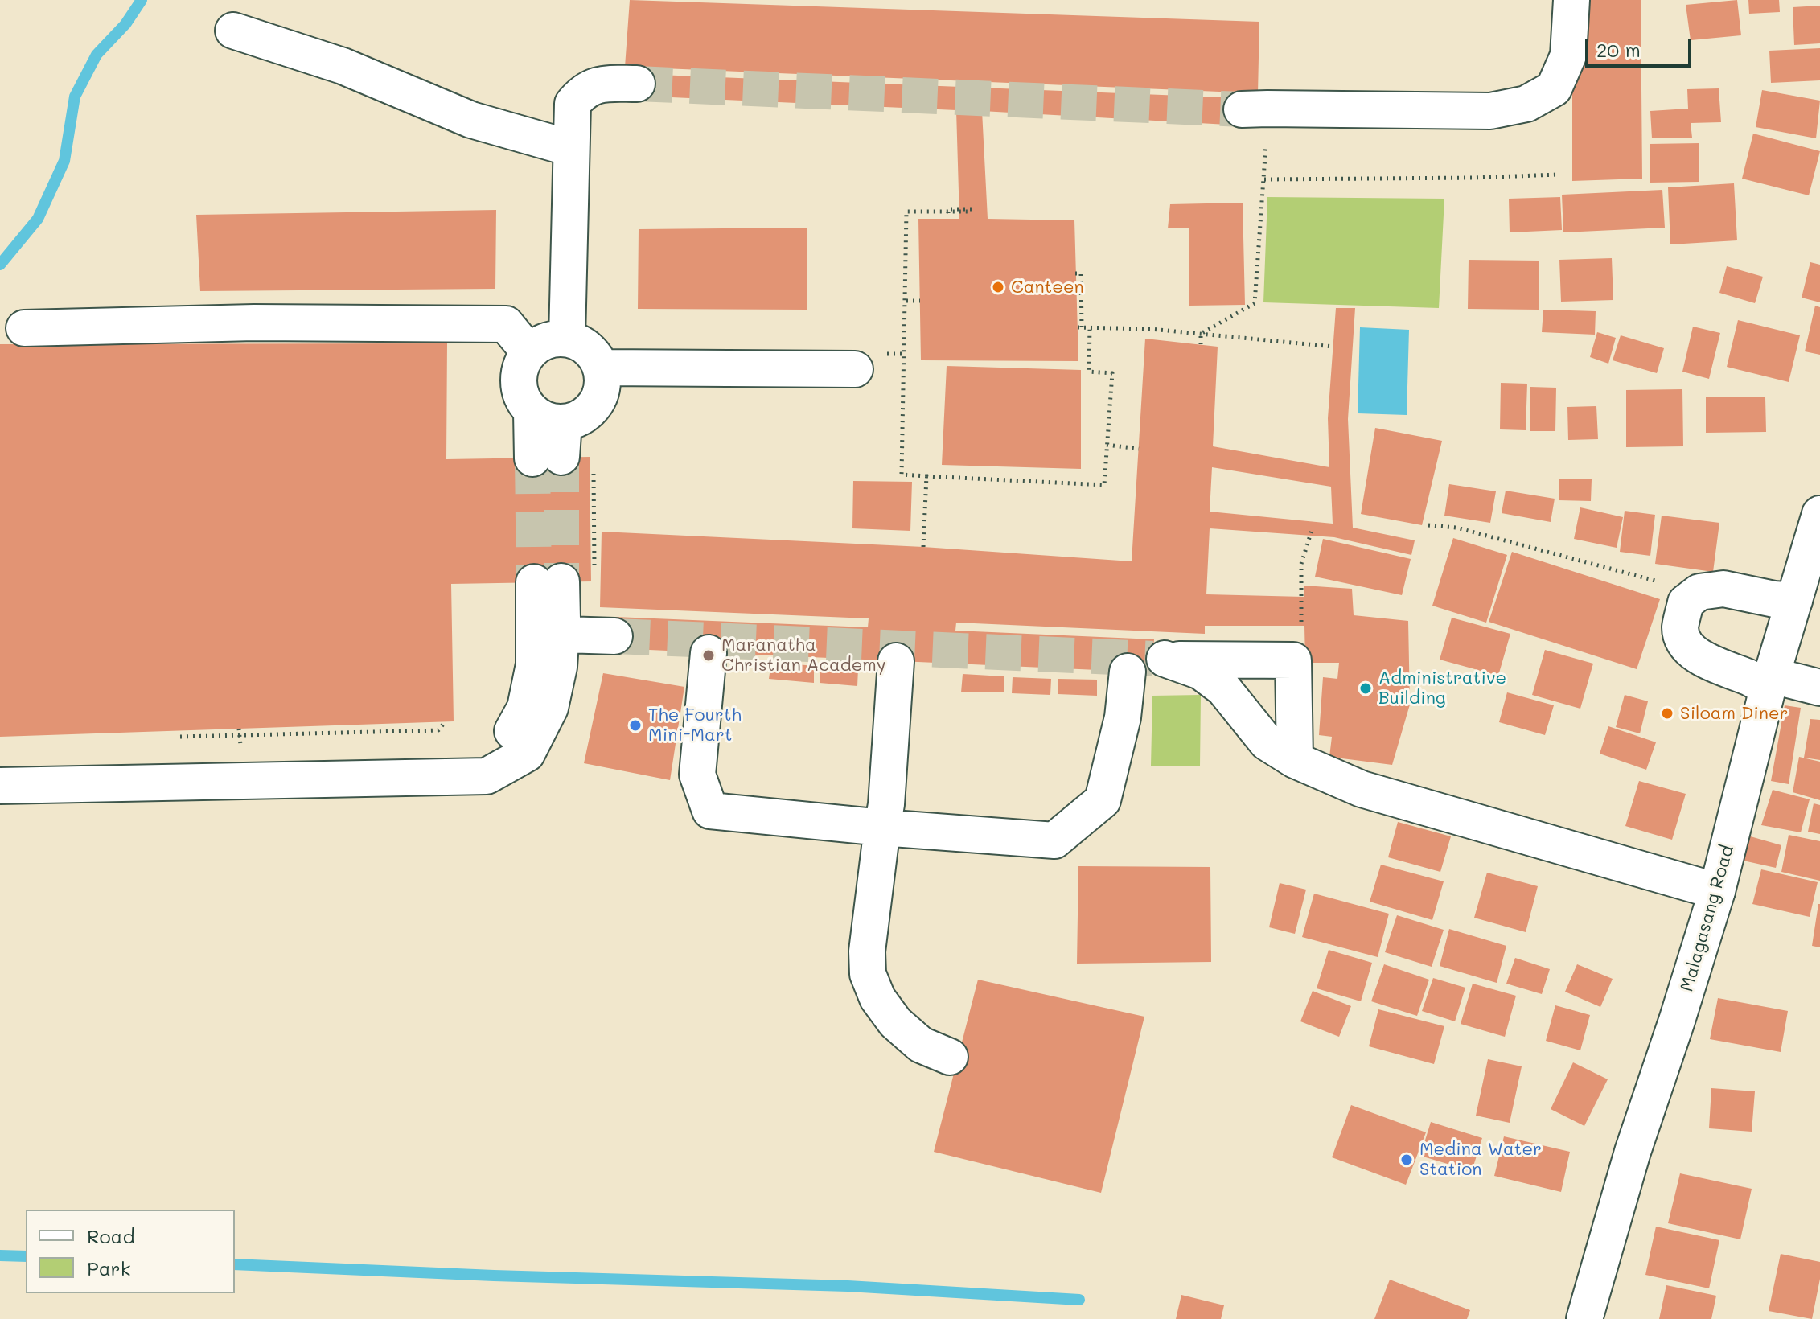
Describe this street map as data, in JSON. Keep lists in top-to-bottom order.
{
  "streets": {
    "main road": ["Malagasang Road"]
  },
  "places": [
    "Canteen",
    "Maranatha Christian Academy",
    "Administrative Building",
    "Siloam Diner",
    "The Fourth Mini-Mart",
    "Medina Water Station"
  ],
  "legend": ["Road", "Park"],
  "scale_bar": "20 m"
}
